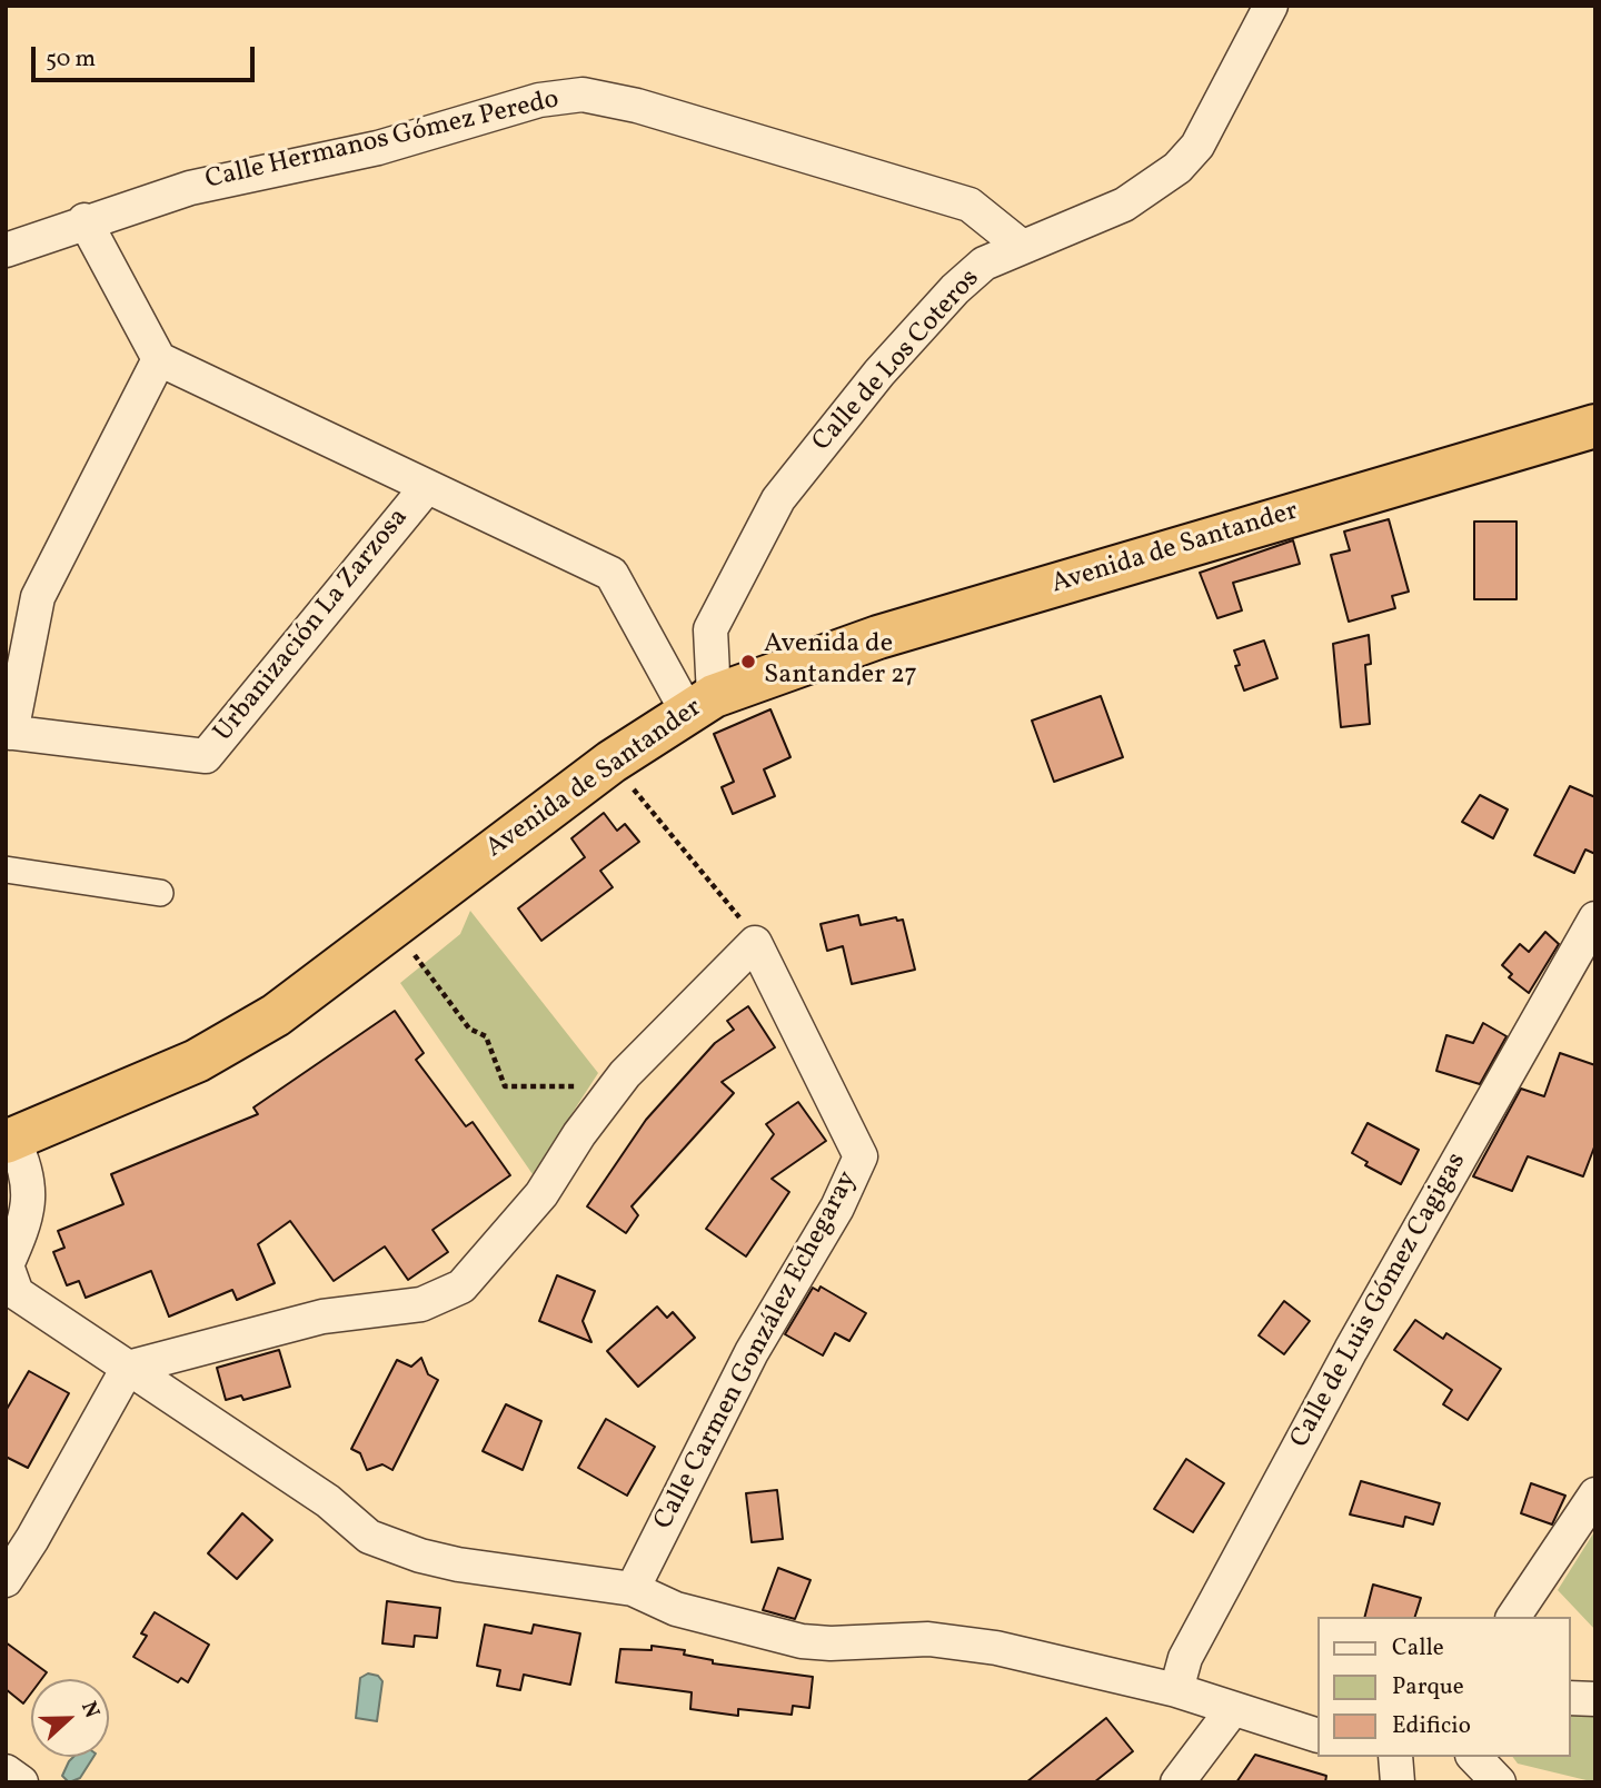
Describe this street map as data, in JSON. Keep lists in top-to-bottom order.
{
  "streets": {
    "highway": ["Avenida de Santander"],
    "street": [
      "Calle Hermanos Gómez Peredo",
      "Calle de Los Coteros",
      "Urbanización La Zarzosa",
      "Calle de Luis Gómez Cagigas",
      "Calle Carmen González Echegaray"
    ]
  },
  "crossings": [
    ["Calle Hermanos Gómez Peredo", "Calle de Los Coteros"],
    ["Calle de Los Coteros", "Avenida de Santander"],
    ["Calle de Los Coteros", "Urbanización La Zarzosa"],
    ["Avenida de Santander", "Urbanización La Zarzosa"]
  ],
  "places": ["Avenida de Santander 27"],
  "legend": ["Calle", "Parque", "Edificio"],
  "scale_bar": "50 m",
  "north": "right"
}
